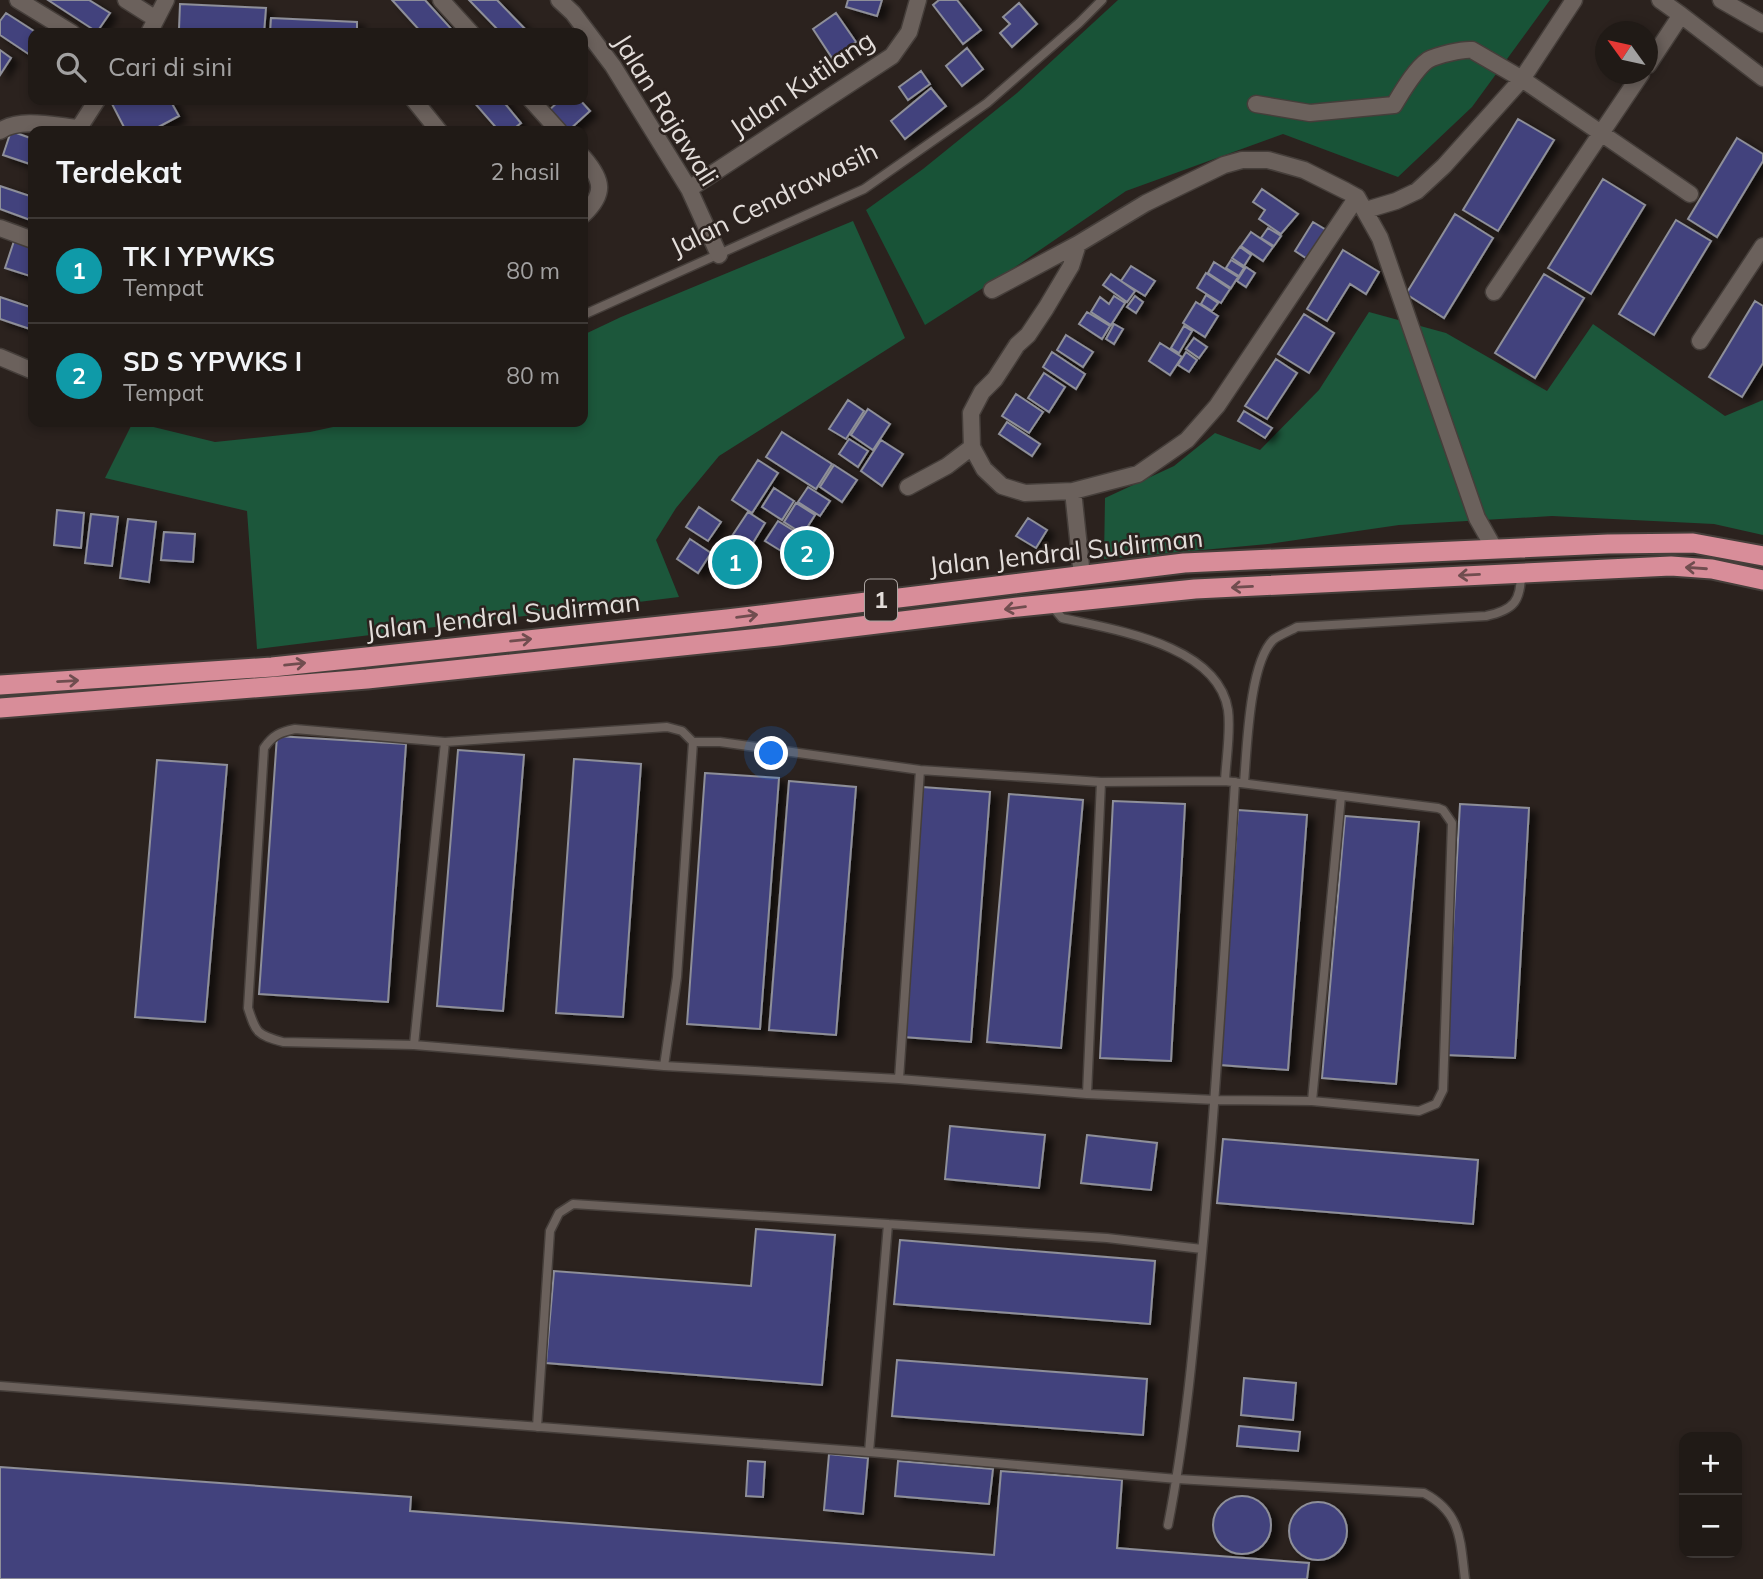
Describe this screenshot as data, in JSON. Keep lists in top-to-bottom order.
{
  "streets": {
    "highway": ["Jalan Jendral Sudirman", "1"],
    "street": ["Jalan Kutilang", "Jalan Rajawali"],
    "lane": ["Jalan Cendrawasih"]
  },
  "crossings": [
    ["Jalan Kutilang", "Jalan Rajawali"],
    ["Jalan Rajawali", "Jalan Cendrawasih"]
  ],
  "north": "top left",
  "page": {
    "search": "Cari di sini",
    "heading": ["Terdekat", "2 hasil"],
    "list": [
      {
        "mark": "1",
        "name": "TK I YPWKS",
        "note": "Tempat",
        "value": "80 m"
      },
      {
        "mark": "2",
        "name": "SD S YPWKS I",
        "note": "Tempat",
        "value": "80 m"
      }
    ],
    "pins": ["2", "1"],
    "map_buttons": ["+", "−"]
  }
}
